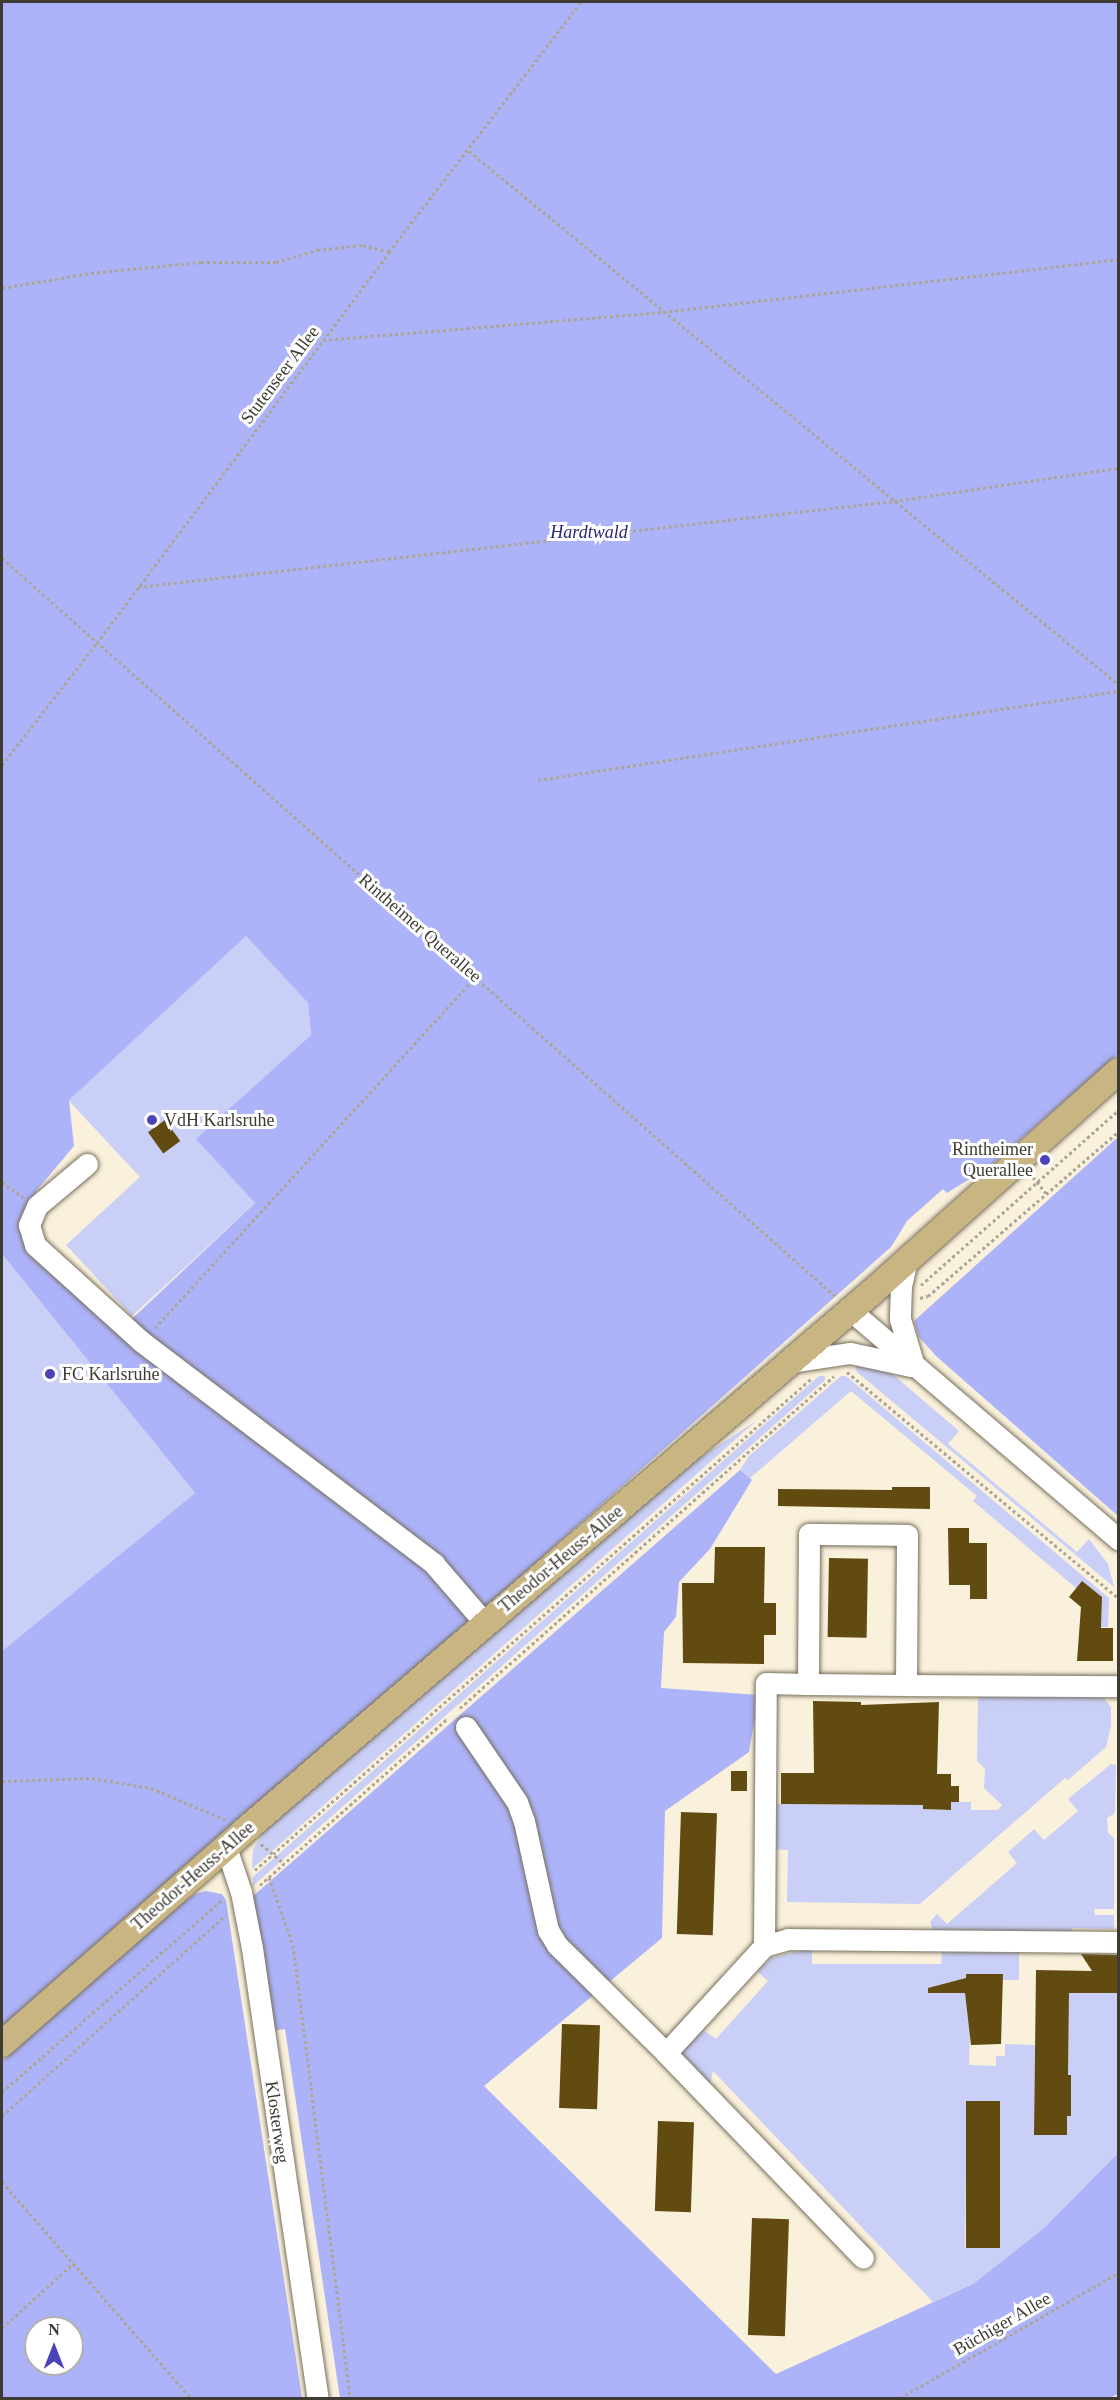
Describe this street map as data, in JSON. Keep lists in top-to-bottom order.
{
  "streets": {
    "main road": ["Theodor-Heuss-Allee"],
    "street": ["Klosterweg"],
    "path": ["Stutenseer Allee", "Rintheimer Querallee", "Büchiger Allee"]
  },
  "crossings": [
    ["Stutenseer Allee", "Rintheimer Querallee"],
    ["Rintheimer Querallee", "Theodor-Heuss-Allee"],
    ["Theodor-Heuss-Allee", "Klosterweg"]
  ],
  "parks": ["Hardtwald"],
  "places": ["VdH Karlsruhe", "Rintheimer Querallee", "FC Karlsruhe"],
  "north": "top"
}
